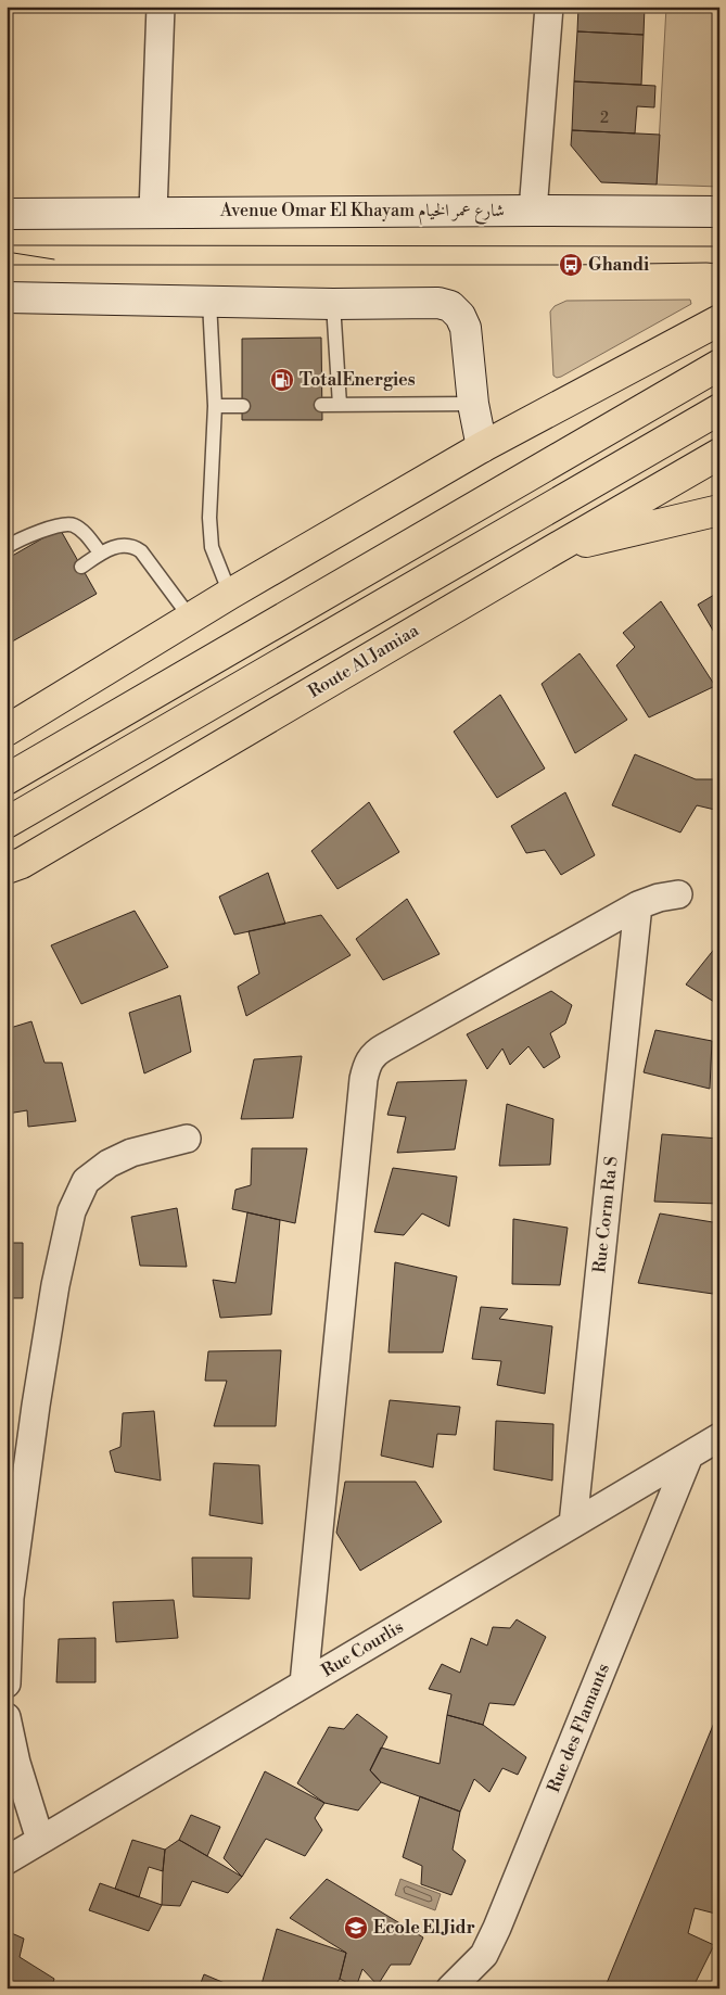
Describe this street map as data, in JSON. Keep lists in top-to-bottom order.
{
  "streets": {
    "main road": ["Avenue Omar El Khayam شارع عمر الخيام", "Route Al Jamiaa"],
    "street": ["Rue Corm Ra S", "Rue Courlis", "Rue des Flamants"]
  },
  "crossings": [
    ["Rue Corm Ra S", "Rue Courlis"],
    ["Rue Courlis", "Rue des Flamants"]
  ],
  "places": {
    "bus stop": ["Ghandi"],
    "fuel station": ["TotalEnergies"],
    "school or university": ["Ecole El Jidr"]
  },
  "house_numbers": ["2"]
}
